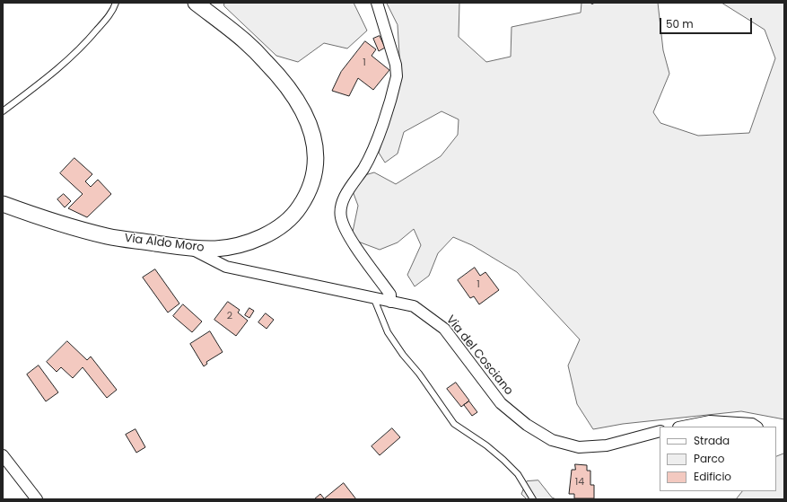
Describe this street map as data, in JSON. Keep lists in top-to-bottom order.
{
  "streets": {
    "main road": ["Via Aldo Moro"],
    "street": ["Via del Cosciano"]
  },
  "crossings": [
    ["Via Aldo Moro", "Via del Cosciano"]
  ],
  "house_numbers": [
    "1",
    "1",
    "2",
    "14"
  ],
  "legend": ["Strada", "Parco", "Edificio"],
  "scale_bar": "50 m"
}
